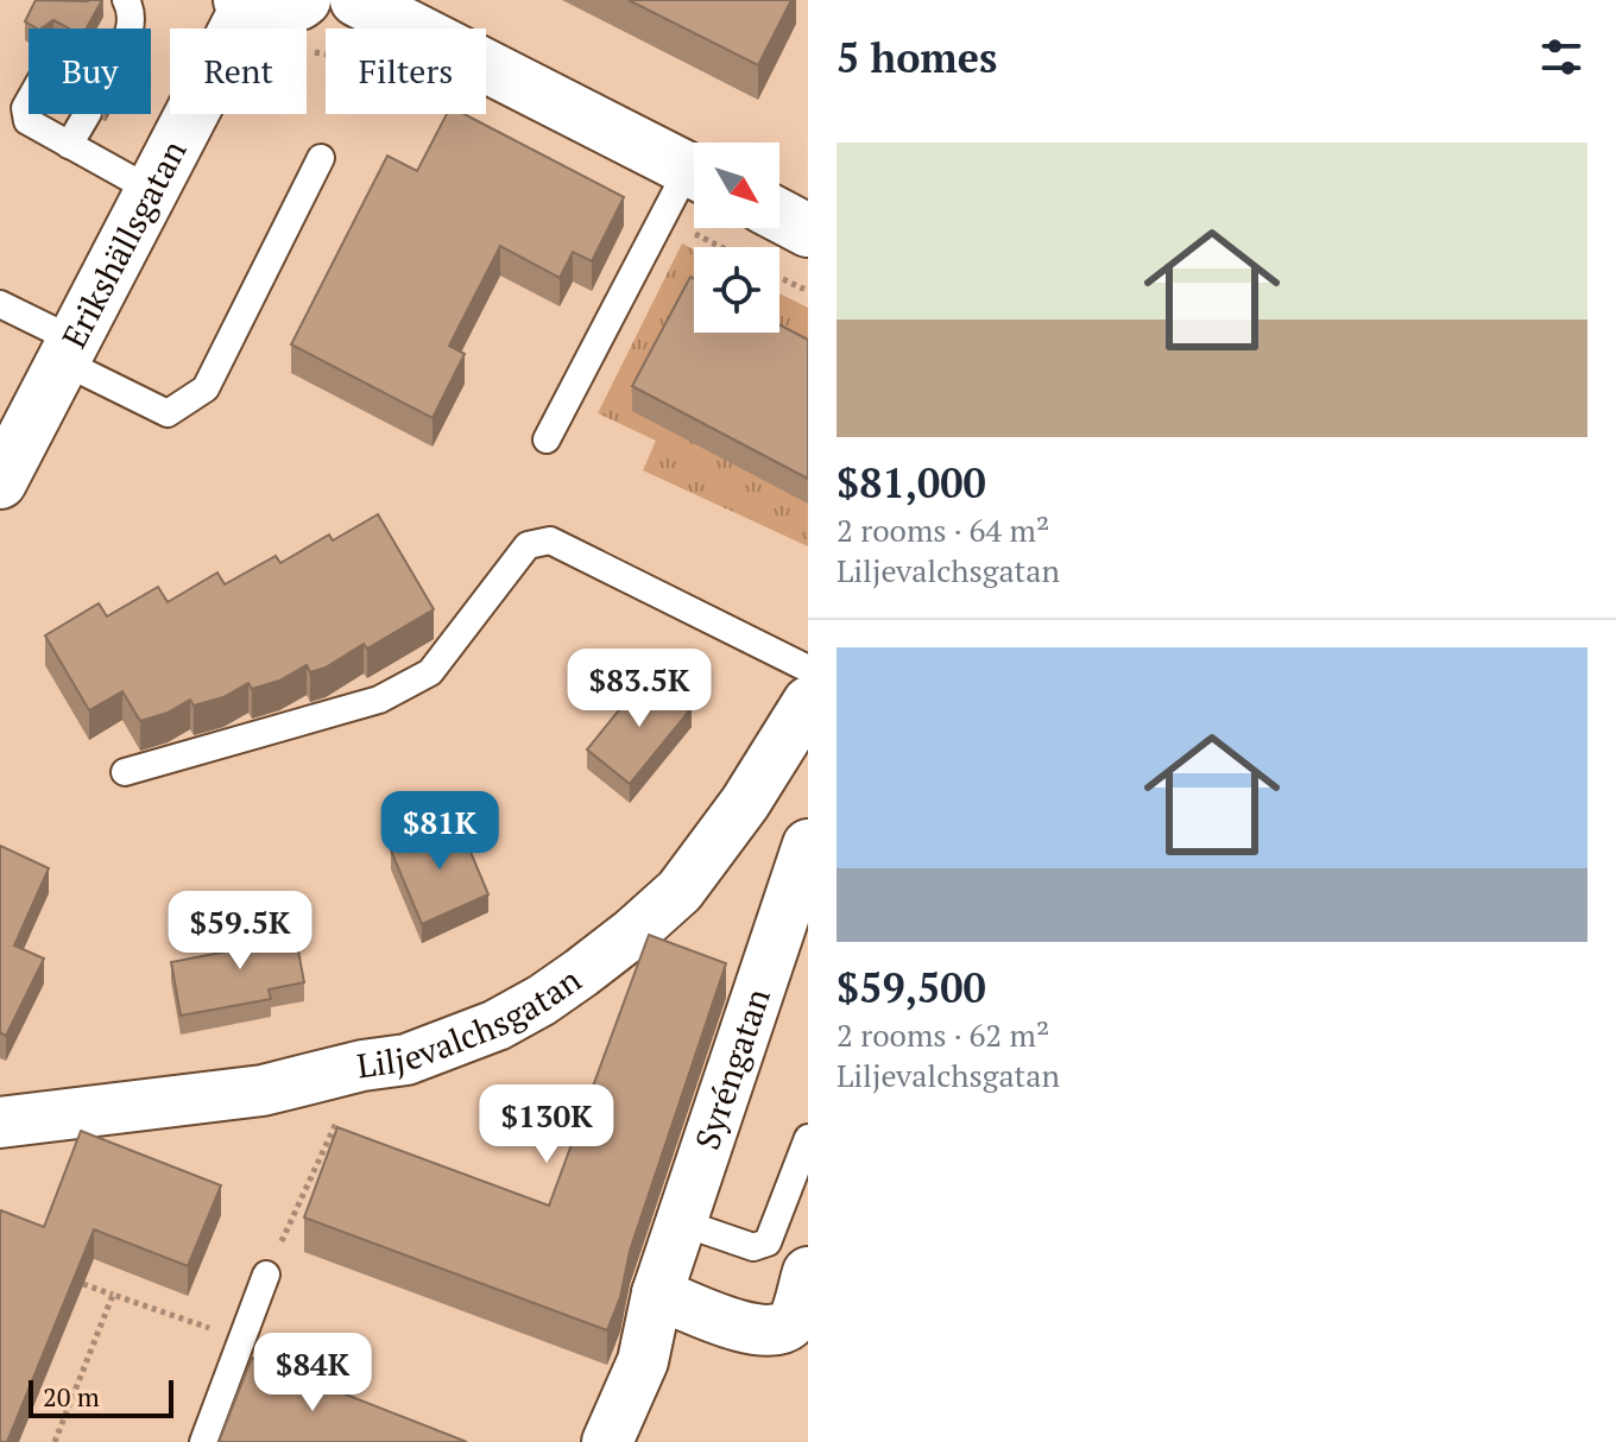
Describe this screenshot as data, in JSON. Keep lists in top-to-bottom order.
{
  "streets": {
    "street": ["Erikshällsgatan", "Liljevalchsgatan", "Syréngatan"]
  },
  "scale_bar": "20 m",
  "north": "bottom right",
  "page": {
    "heading": "5 homes",
    "chip": ["Buy", "Rent", "Filters"],
    "list": [
      {
        "name": "$81,000",
        "note": "2 rooms · 64 m² · Liljevalchsgatan"
      },
      {
        "name": "$59,500",
        "note": "2 rooms · 62 m² · Liljevalchsgatan"
      }
    ],
    "price": [
      "$83.5K",
      "$81K",
      "$59.5K",
      "$130K",
      "$84K"
    ],
    "scale": "20 m"
  }
}
